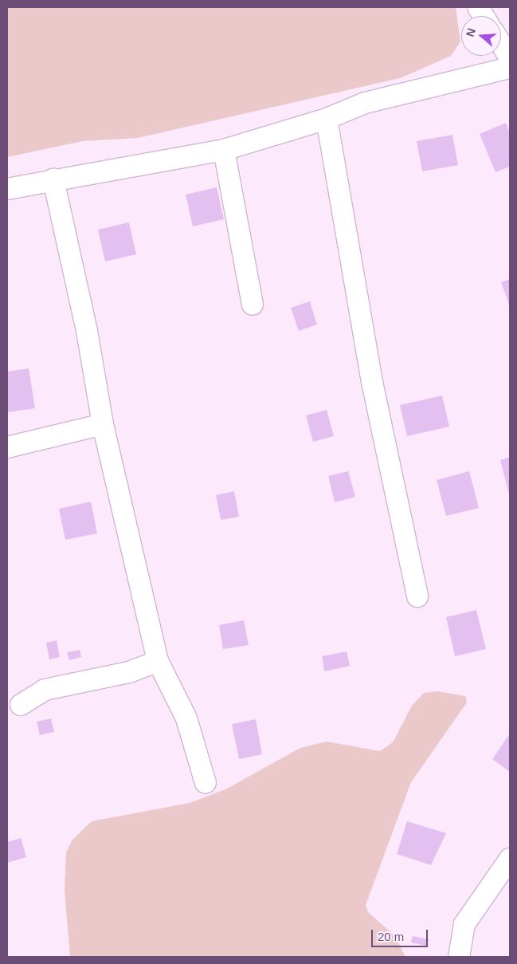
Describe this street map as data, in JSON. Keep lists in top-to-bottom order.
{
  "scale_bar": "20 m",
  "north": "left"
}
